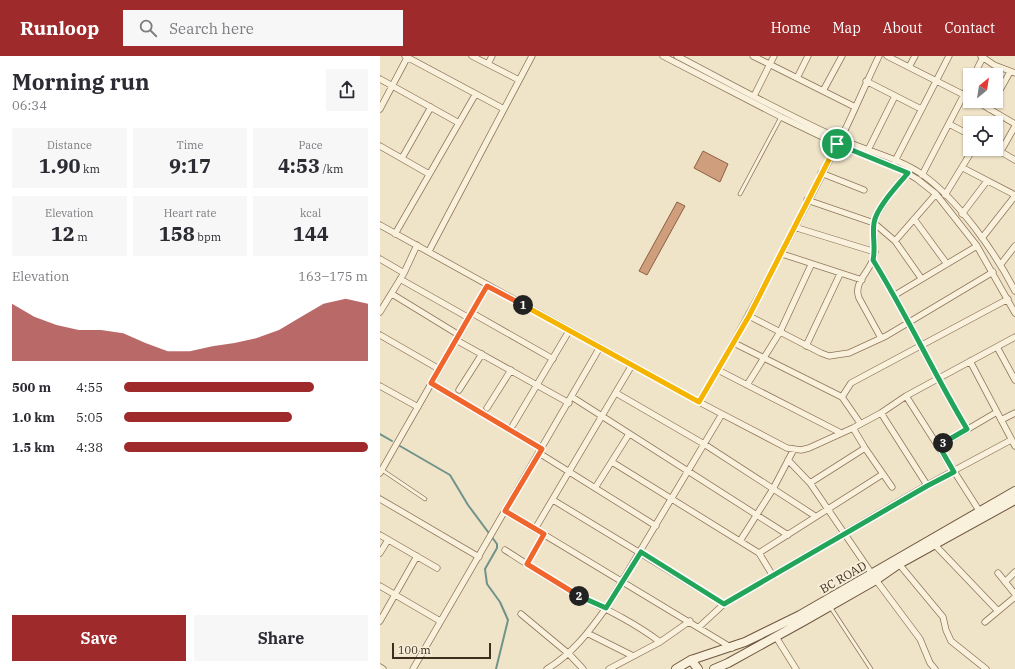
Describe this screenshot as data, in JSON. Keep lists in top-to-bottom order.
{
  "streets": {
    "street": ["BC ROAD"]
  },
  "scale_bar": "100 m",
  "north": "top right",
  "page": {
    "header": "Runloop",
    "search": "Search here",
    "nav": [
      "Home",
      "Map",
      "About",
      "Contact"
    ],
    "heading": ["Morning run", "06:34"],
    "stats": [
      ["Distance", "1.90 km"],
      ["Time", "9:17"],
      ["Pace", "4:53 /km"],
      ["Elevation", "12 m"],
      ["Heart rate", "158 bpm"],
      ["kcal", "144"]
    ],
    "chart": ["Elevation", "163–175 m"],
    "pins": ["1", "3", "2"],
    "list": [
      {
        "name": "500 m",
        "note": "4:55"
      },
      {
        "name": "1.0 km",
        "note": "5:05"
      },
      {
        "name": "1.5 km",
        "note": "4:38"
      }
    ],
    "buttons": ["Save", "Share"],
    "scale": "100 m"
  }
}
